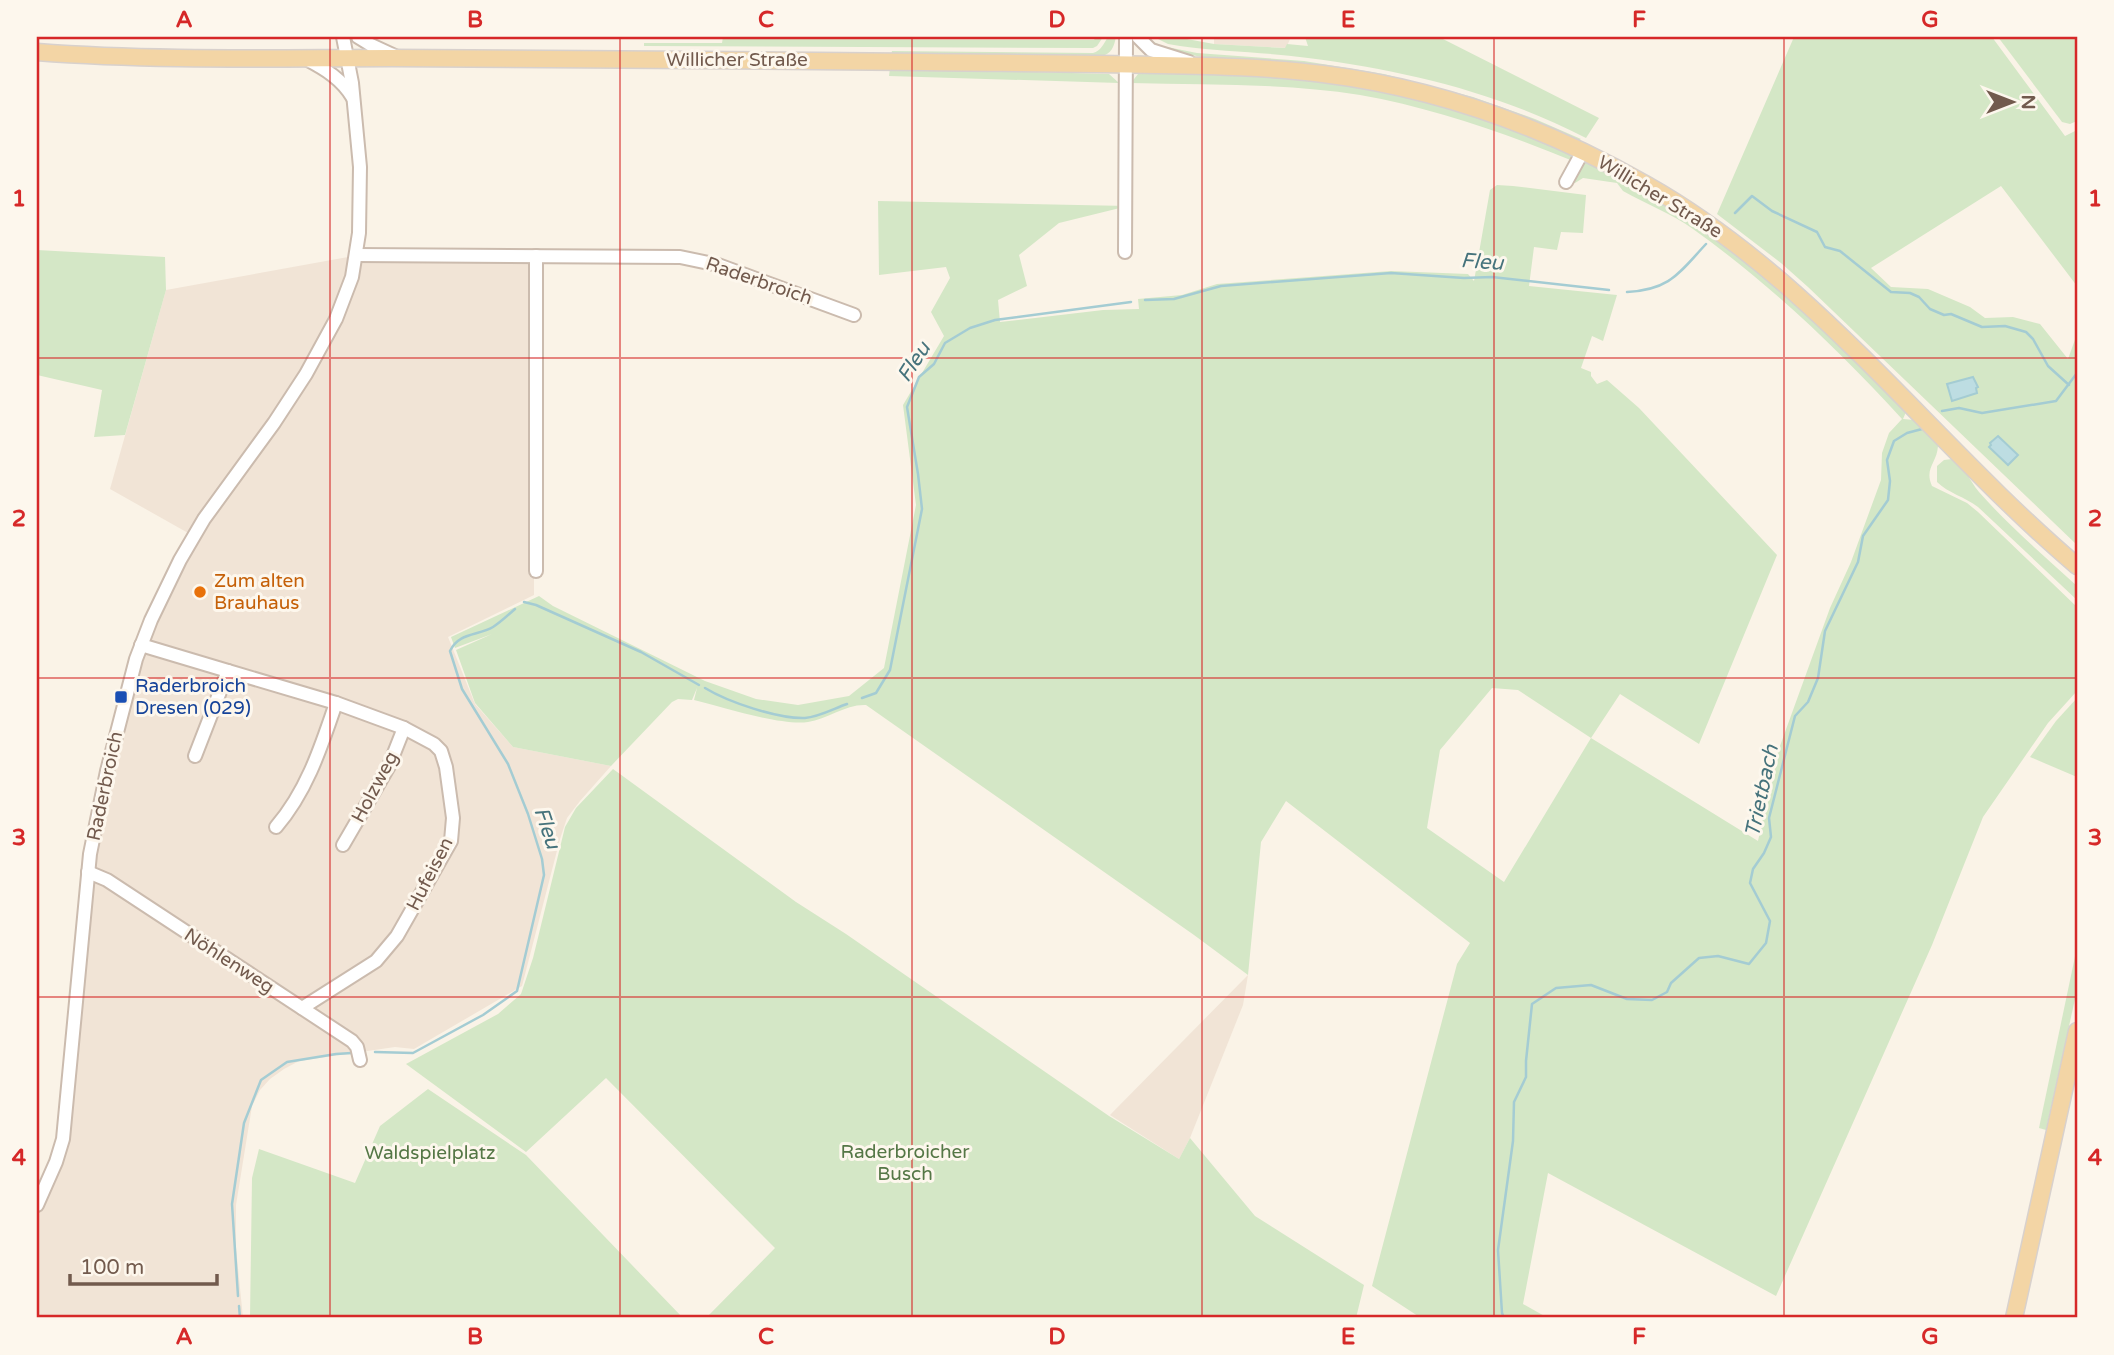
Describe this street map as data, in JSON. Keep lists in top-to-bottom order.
{
  "streets": {
    "main road": ["Willicher Straße"],
    "street": [
      "Raderbroich",
      "Holzweg",
      "Hufeisen",
      "Nöhlenweg"
    ]
  },
  "crossings": [
    ["Willicher Straße", "Raderbroich"],
    ["Raderbroich", "Hufeisen"],
    ["Raderbroich", "Nöhlenweg"],
    ["Holzweg", "Hufeisen"],
    ["Hufeisen", "Nöhlenweg"]
  ],
  "water": ["Fleu", "Trietbach"],
  "parks": ["Raderbroicher Busch", "Waldspielplatz"],
  "places": {
    "other": ["Zum alten Brauhaus"],
    "transit": ["Raderbroich Dresen (029)"]
  },
  "scale_bar": "100 m",
  "north": "right",
  "grid": {
    "columns": [
      "A",
      "B",
      "C",
      "D",
      "E",
      "F",
      "G"
    ],
    "rows": [
      "1",
      "2",
      "3",
      "4"
    ]
  }
}
